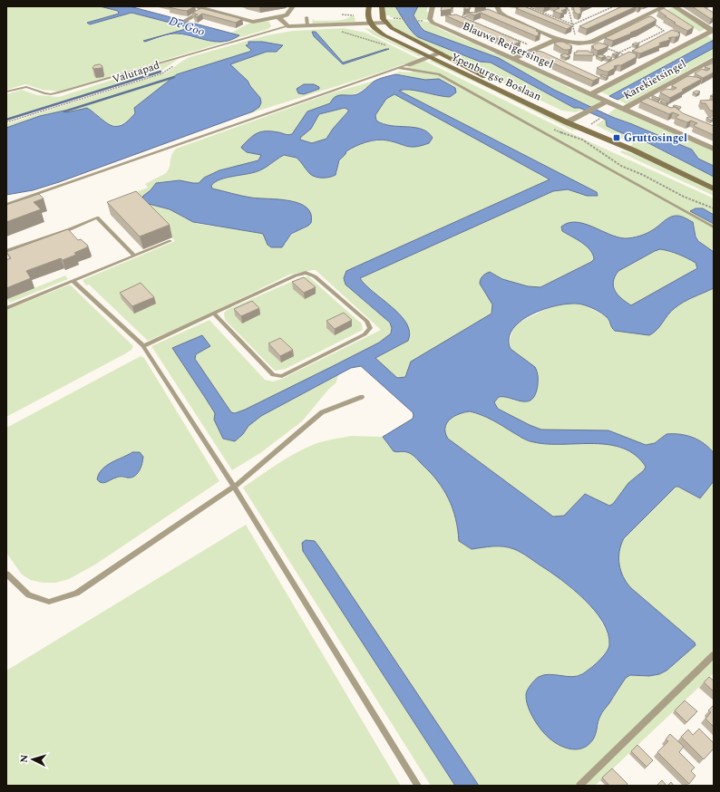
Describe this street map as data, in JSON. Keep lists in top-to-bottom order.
{
  "streets": {
    "main road": ["Ypenburgse Boslaan"],
    "street": ["Blauwe Reigersingel", "Karekietsingel"],
    "path": ["Valutapad"]
  },
  "crossings": [
    ["Ypenburgse Boslaan", "Karekietsingel"]
  ],
  "water": ["De Goo"],
  "places": {
    "transit": ["Gruttosingel"]
  },
  "north": "left"
}
